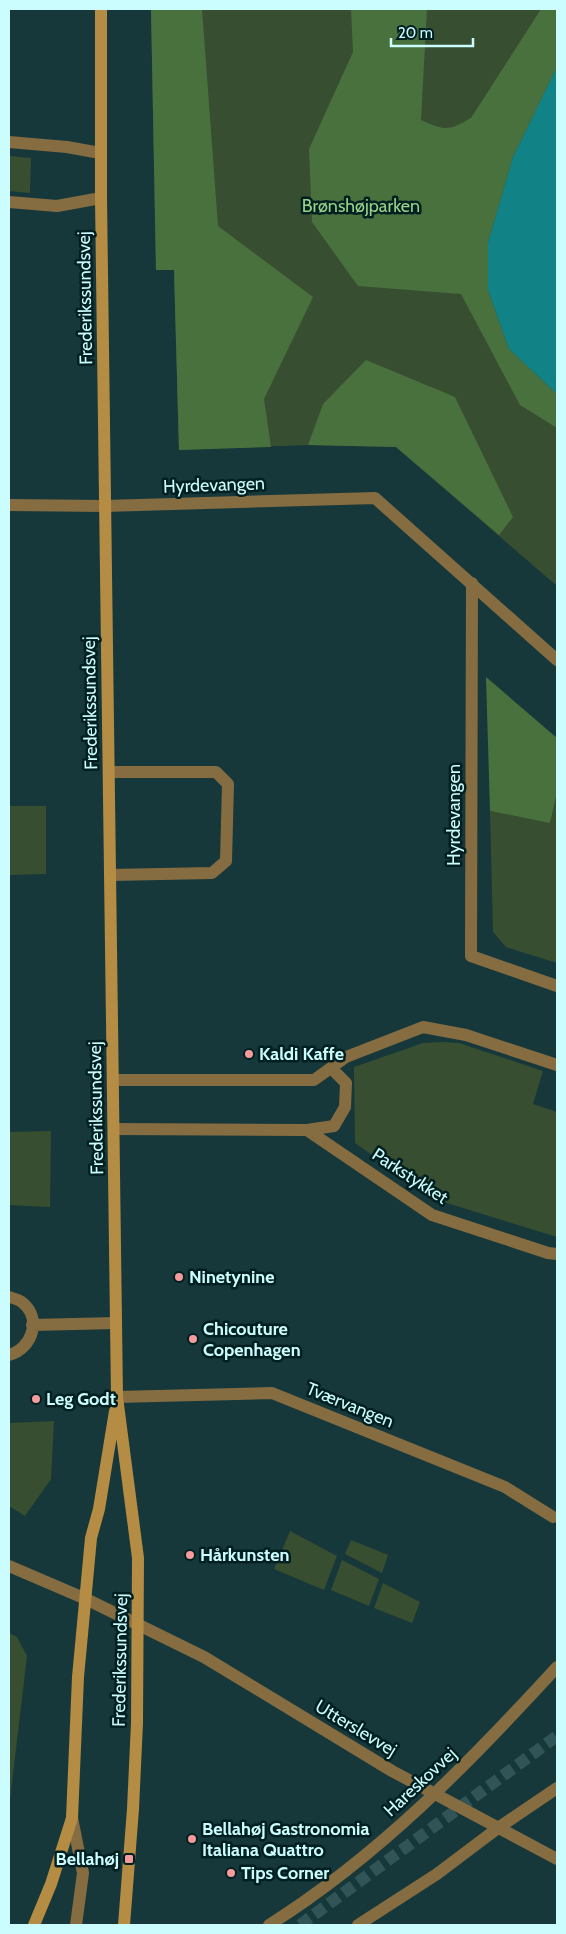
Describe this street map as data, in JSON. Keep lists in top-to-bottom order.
{
  "streets": {
    "main road": ["Frederikssundsvej"],
    "street": [
      "Hyrdevangen",
      "Parkstykket",
      "Tværvangen",
      "Utterslevvej",
      "Hareskovvej"
    ]
  },
  "crossings": [
    ["Frederikssundsvej", "Hyrdevangen"],
    ["Frederikssundsvej", "Tværvangen"],
    ["Frederikssundsvej", "Utterslevvej"],
    ["Utterslevvej", "Hareskovvej"]
  ],
  "parks": ["Brønshøjparken"],
  "places": {
    "other": [
      "Kaldi Kaffe",
      "Ninetynine",
      "Chicouture Copenhagen",
      "Leg Godt",
      "Hårkunsten",
      "Bellahøj Gastronomia Italiana Quattro",
      "Tips Corner"
    ],
    "transit": ["Bellahøj"]
  },
  "scale_bar": "20 m"
}
